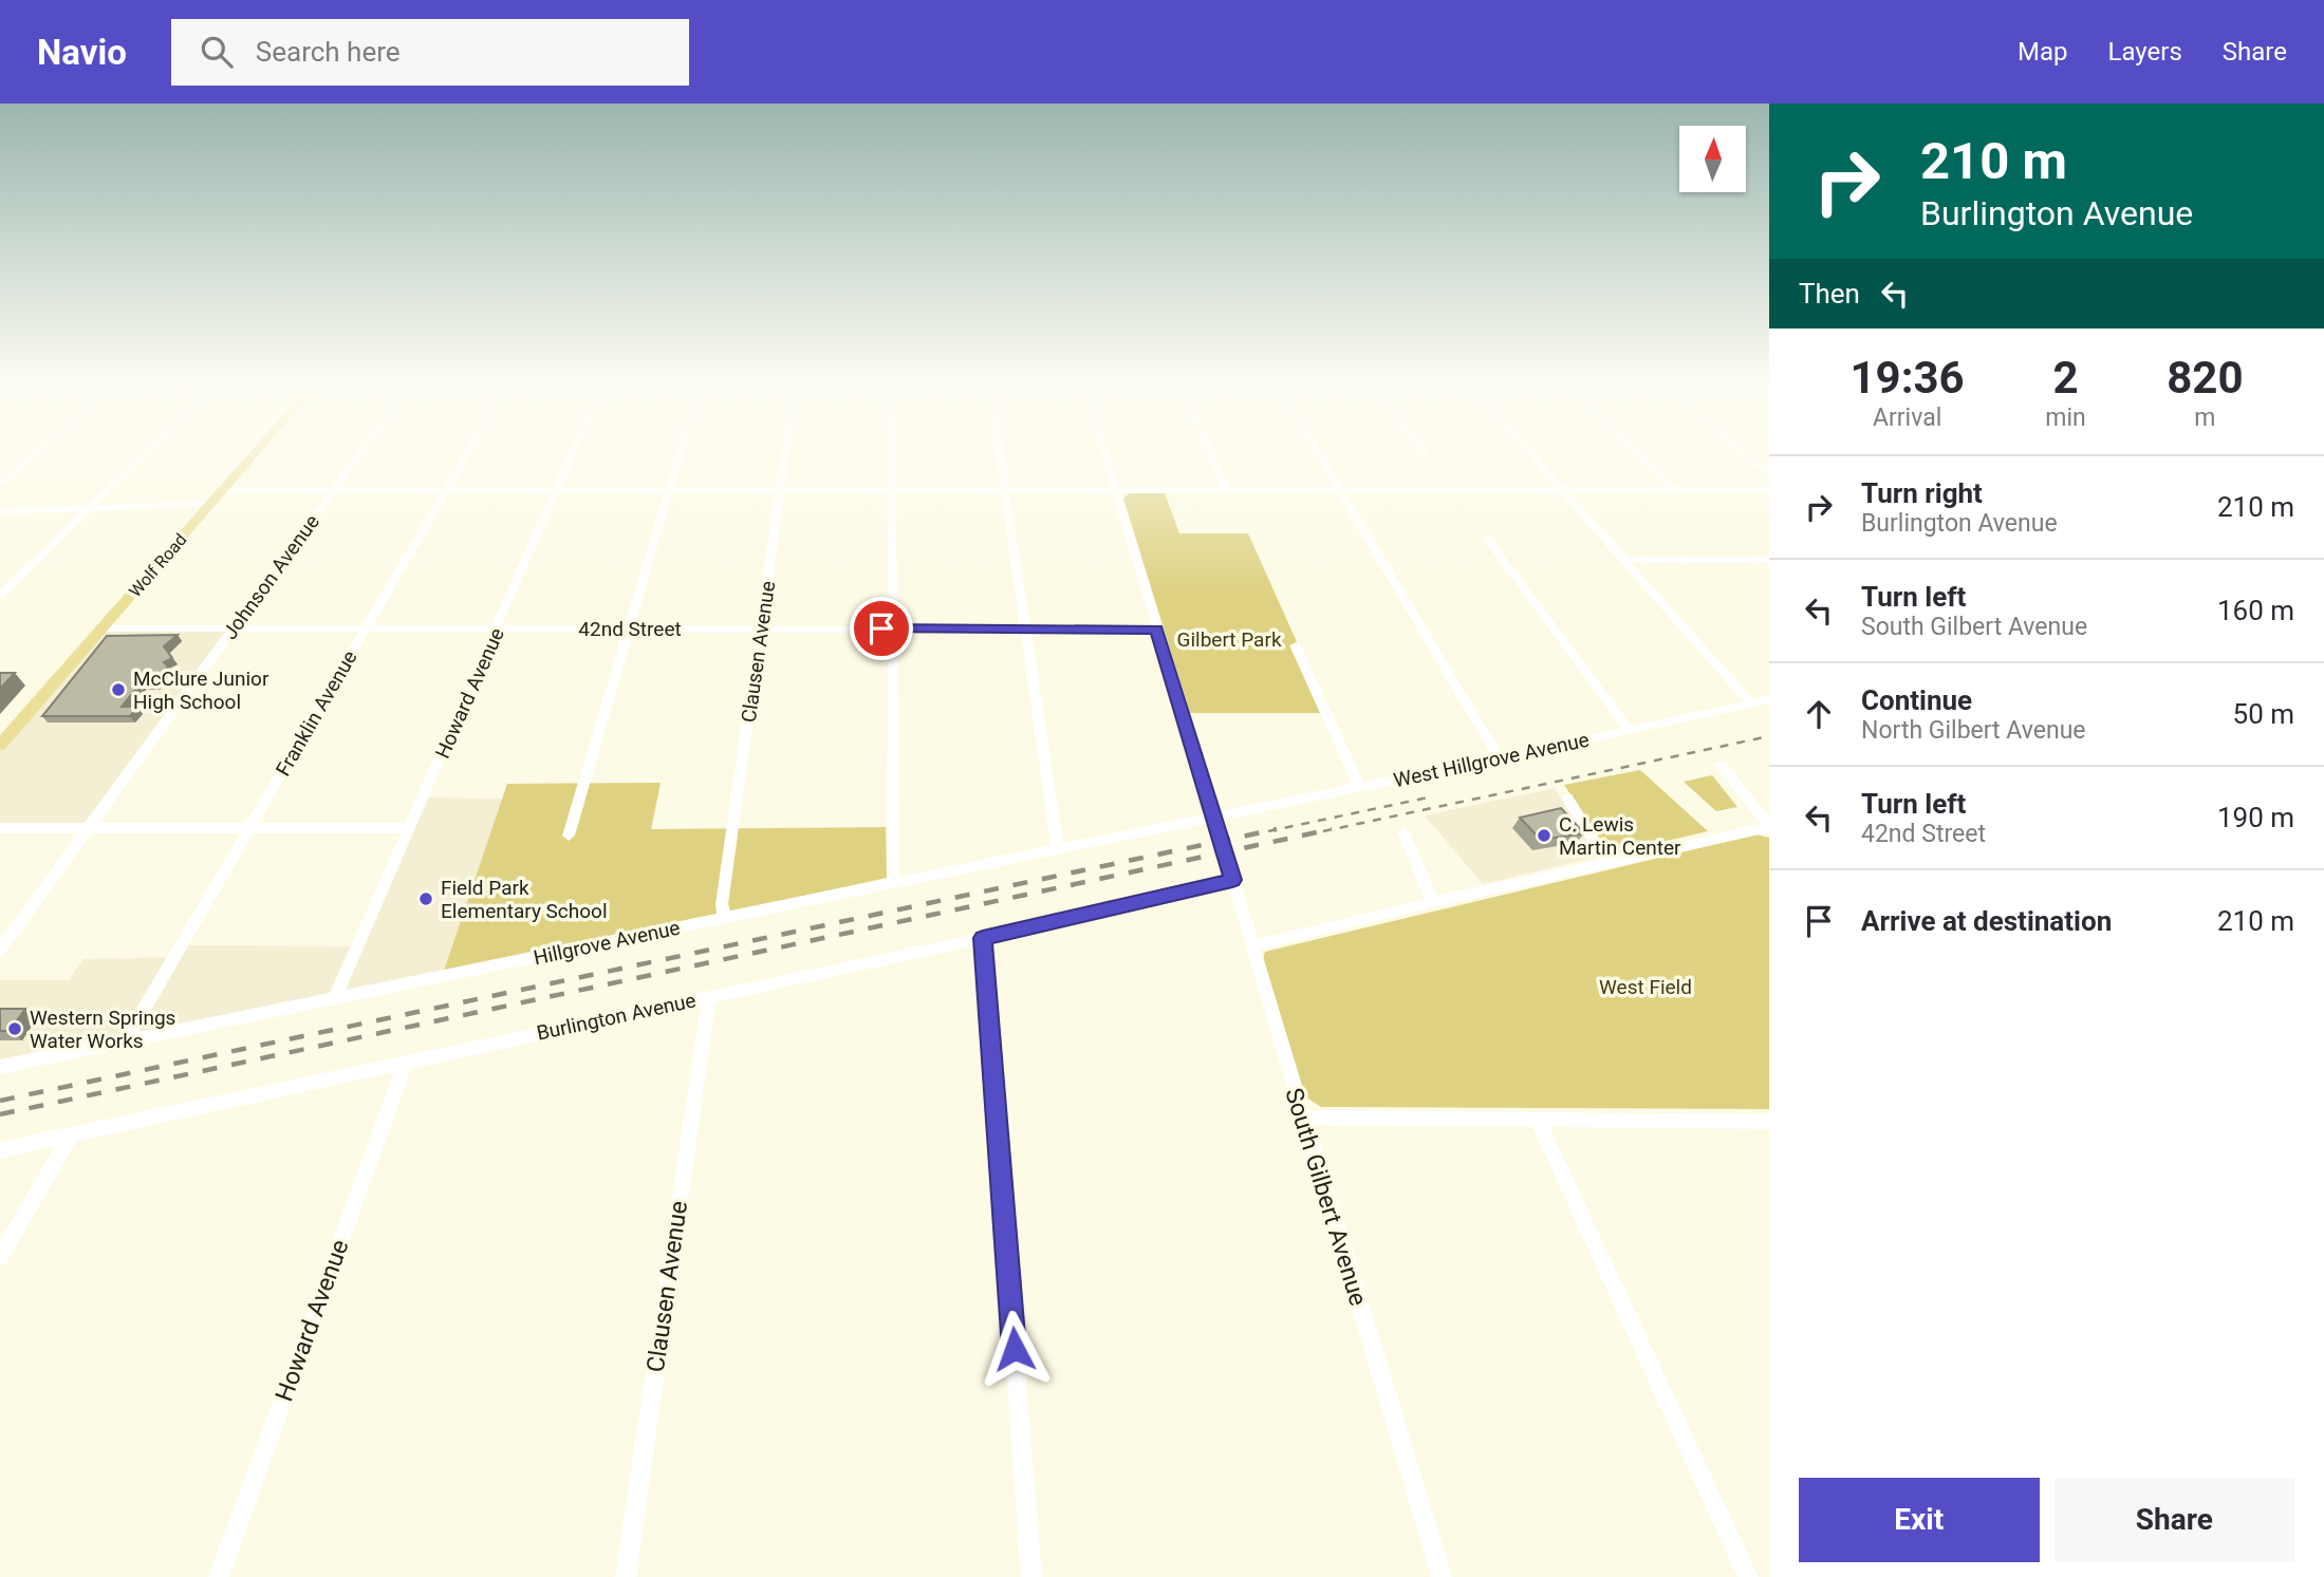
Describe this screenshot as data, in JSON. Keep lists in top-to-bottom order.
{
  "streets": {
    "main road": ["Wolf Road"],
    "street": [
      "Johnson Avenue",
      "42nd Street",
      "Clausen Avenue",
      "Howard Avenue",
      "Franklin Avenue",
      "West Hillgrove Avenue",
      "Hillgrove Avenue",
      "Burlington Avenue",
      "South Gilbert Avenue"
    ]
  },
  "crossings": [
    ["Wolf Road", "42nd Street"],
    ["Johnson Avenue", "42nd Street"],
    ["42nd Street", "Clausen Avenue"],
    ["42nd Street", "Howard Avenue"],
    ["42nd Street", "Franklin Avenue"],
    ["42nd Street", "South Gilbert Avenue"],
    ["Clausen Avenue", "Hillgrove Avenue"],
    ["Clausen Avenue", "Burlington Avenue"],
    ["Howard Avenue", "Hillgrove Avenue"],
    ["Howard Avenue", "Burlington Avenue"],
    ["Franklin Avenue", "Hillgrove Avenue"],
    ["West Hillgrove Avenue", "Hillgrove Avenue"],
    ["West Hillgrove Avenue", "South Gilbert Avenue"],
    ["Hillgrove Avenue", "South Gilbert Avenue"],
    ["Burlington Avenue", "South Gilbert Avenue"]
  ],
  "parks": ["Gilbert Park", "West Field"],
  "places": [
    "McClure Junior High School",
    "C. Lewis Martin Center",
    "Field Park Elementary School",
    "Western Springs Water Works"
  ],
  "north": "top",
  "page": {
    "header": "Navio",
    "search": "Search here",
    "nav": ["Map", "Layers", "Share"],
    "turn": ["210 m", "Burlington Avenue"],
    "then": "Then",
    "eta": [
      "19:36",
      "Arrival",
      "2",
      "min",
      "820",
      "m"
    ],
    "list": [
      {
        "name": "Turn right",
        "note": "Burlington Avenue",
        "value": "210 m"
      },
      {
        "name": "Turn left",
        "note": "South Gilbert Avenue",
        "value": "160 m"
      },
      {
        "name": "Continue",
        "note": "North Gilbert Avenue",
        "value": "50 m"
      },
      {
        "name": "Turn left",
        "note": "42nd Street",
        "value": "190 m"
      },
      {
        "name": "Arrive at destination",
        "value": "210 m"
      }
    ],
    "buttons": ["Exit", "Share"]
  }
}
